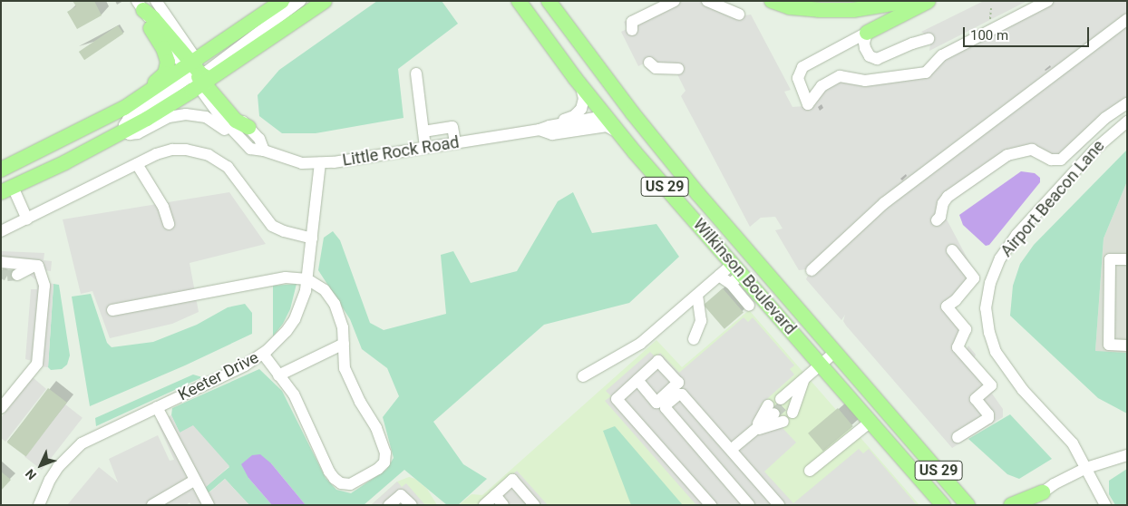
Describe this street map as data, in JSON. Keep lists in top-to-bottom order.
{
  "streets": {
    "main road": ["US 29", "Wilkinson Boulevard"],
    "street": ["Little Rock Road", "Airport Beacon Lane", "Keeter Drive"]
  },
  "crossings": [
    ["Little Rock Road", "Wilkinson Boulevard"],
    ["Little Rock Road", "Keeter Drive"]
  ],
  "scale_bar": "100 m",
  "north": "bottom left"
}
